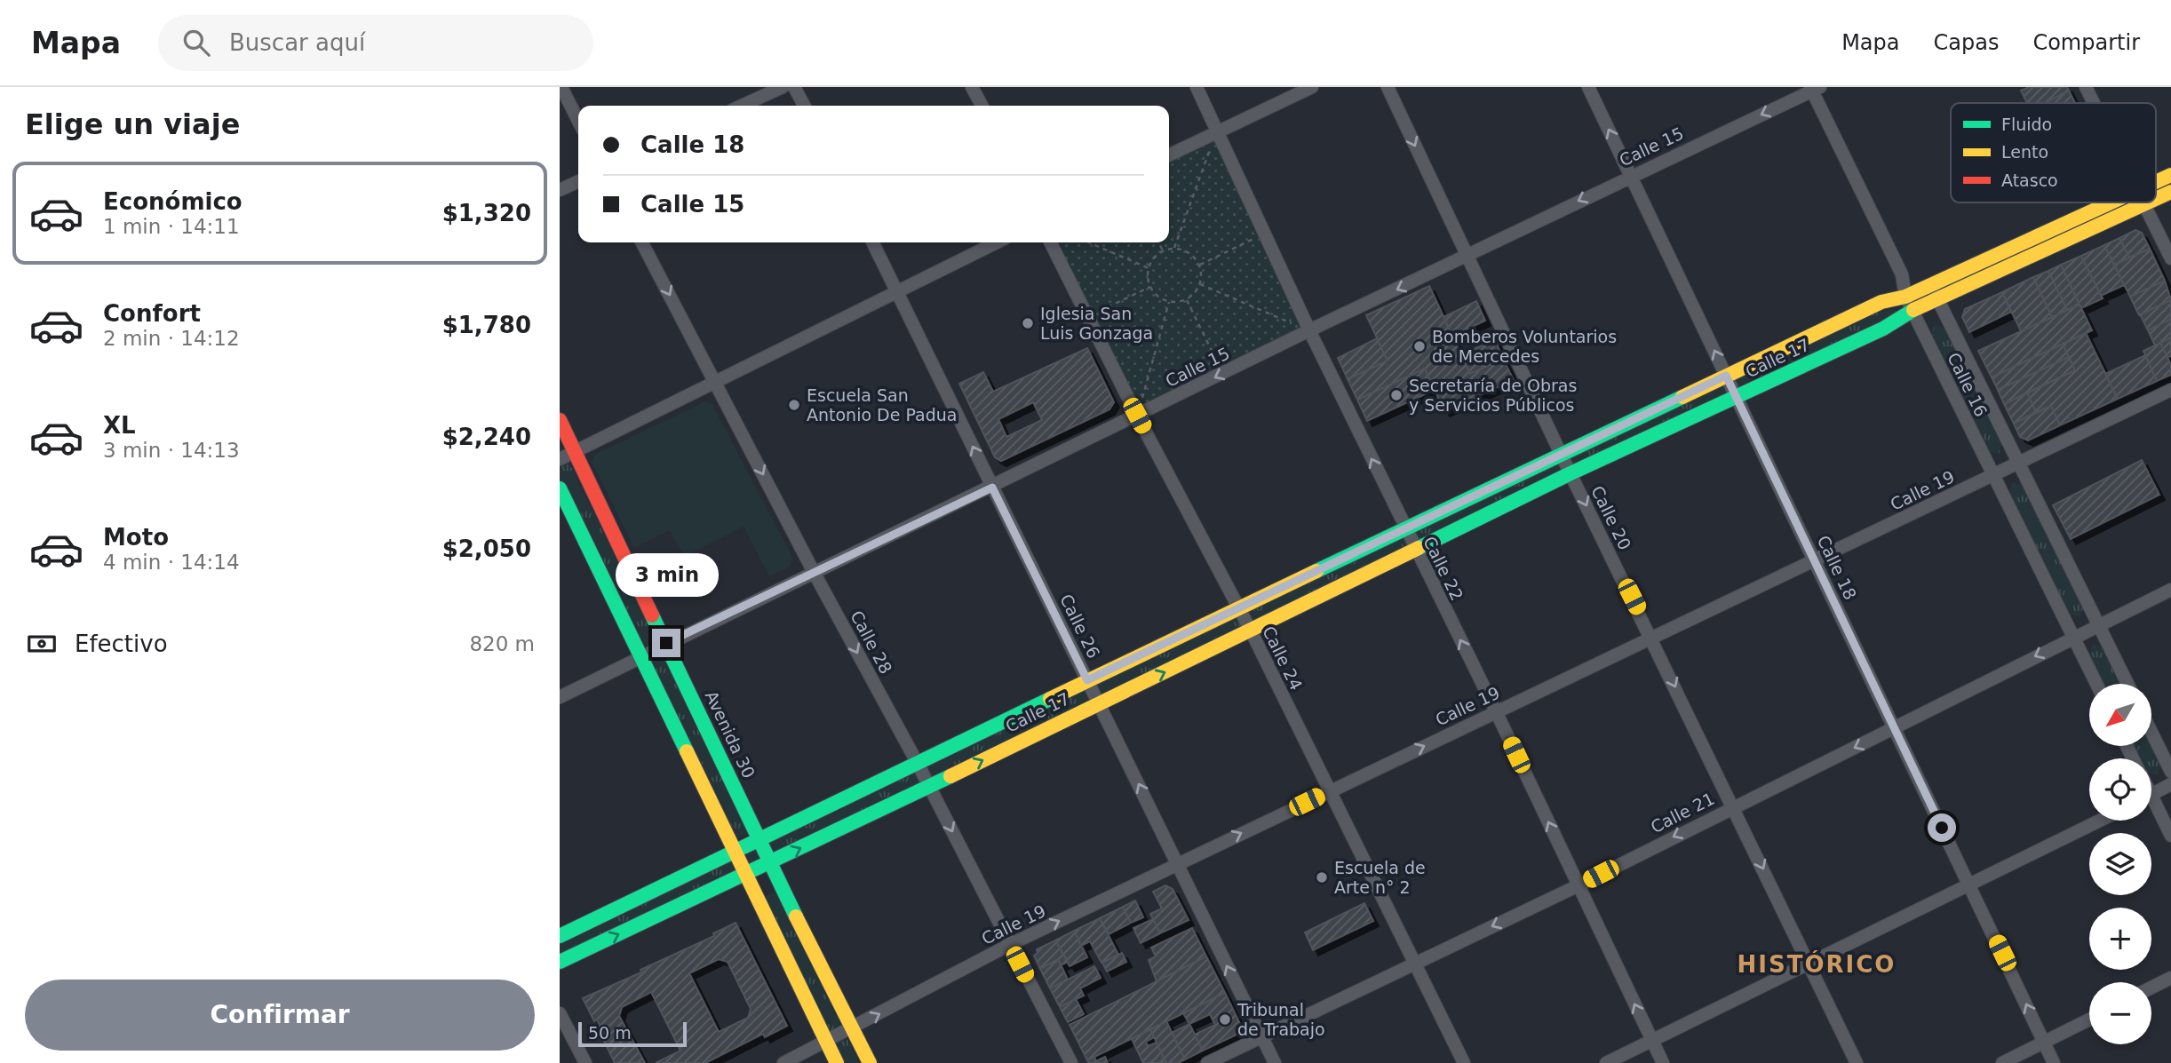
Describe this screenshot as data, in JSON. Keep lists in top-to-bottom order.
{
  "streets": {
    "main road": ["Calle 17", "Avenida 30"],
    "street": [
      "Calle 15",
      "Calle 16",
      "Calle 19",
      "Calle 20",
      "Calle 18",
      "Calle 22",
      "Calle 26",
      "Calle 28",
      "Calle 24",
      "Calle 21"
    ]
  },
  "crossings": [
    ["Calle 15", "Calle 16"],
    ["Calle 15", "Calle 20"],
    ["Calle 15", "Calle 18"],
    ["Calle 15", "Calle 22"],
    ["Calle 15", "Calle 26"],
    ["Calle 15", "Calle 28"],
    ["Calle 15", "Calle 24"],
    ["Calle 15", "Avenida 30"],
    ["Calle 17", "Calle 16"],
    ["Calle 17", "Calle 20"],
    ["Calle 17", "Calle 18"],
    ["Calle 17", "Calle 22"],
    ["Calle 17", "Calle 26"],
    ["Calle 17", "Calle 28"],
    ["Calle 17", "Calle 24"],
    ["Calle 17", "Avenida 30"],
    ["Calle 16", "Calle 19"],
    ["Calle 16", "Calle 21"],
    ["Calle 19", "Calle 20"],
    ["Calle 19", "Calle 18"],
    ["Calle 19", "Calle 22"],
    ["Calle 19", "Calle 26"],
    ["Calle 19", "Calle 28"],
    ["Calle 19", "Calle 24"],
    ["Calle 19", "Avenida 30"],
    ["Calle 20", "Calle 21"],
    ["Calle 18", "Calle 21"],
    ["Calle 22", "Calle 21"],
    ["Calle 26", "Calle 21"],
    ["Calle 24", "Calle 21"]
  ],
  "one_way": [
    "Calle 15",
    "Calle 19",
    "Calle 20",
    "Calle 18",
    "Calle 22",
    "Calle 26",
    "Calle 28",
    "Calle 21"
  ],
  "districts": ["HISTÓRICO"],
  "places": [
    "Iglesia San Luis Gonzaga",
    "Bomberos Voluntarios de Mercedes",
    "Secretaría de Obras y Servicios Públicos",
    "Escuela San Antonio De Padua",
    "Escuela de Arte n° 2",
    "Tribunal de Trabajo"
  ],
  "legend": ["Fluido", "Lento", "Atasco"],
  "scale_bar": "50 m",
  "north": "bottom left",
  "page": {
    "header": "Mapa",
    "search": "Buscar aquí",
    "nav": ["Mapa", "Capas", "Compartir"],
    "heading": "Elige un viaje",
    "banner": ["Calle 18", "Calle 15"],
    "list": [
      {
        "name": "Económico",
        "note": "1 min · 14:11",
        "value": "$1,320"
      },
      {
        "name": "Confort",
        "note": "2 min · 14:12",
        "value": "$1,780"
      },
      {
        "name": "XL",
        "note": "3 min · 14:13",
        "value": "$2,240"
      },
      {
        "name": "Moto",
        "note": "4 min · 14:14",
        "value": "$2,050"
      }
    ],
    "bubble": "3 min",
    "pay": ["Efectivo", "820 m"],
    "map_buttons": ["+", "−"],
    "buttons": "Confirmar",
    "scale": "50 m"
  }
}
